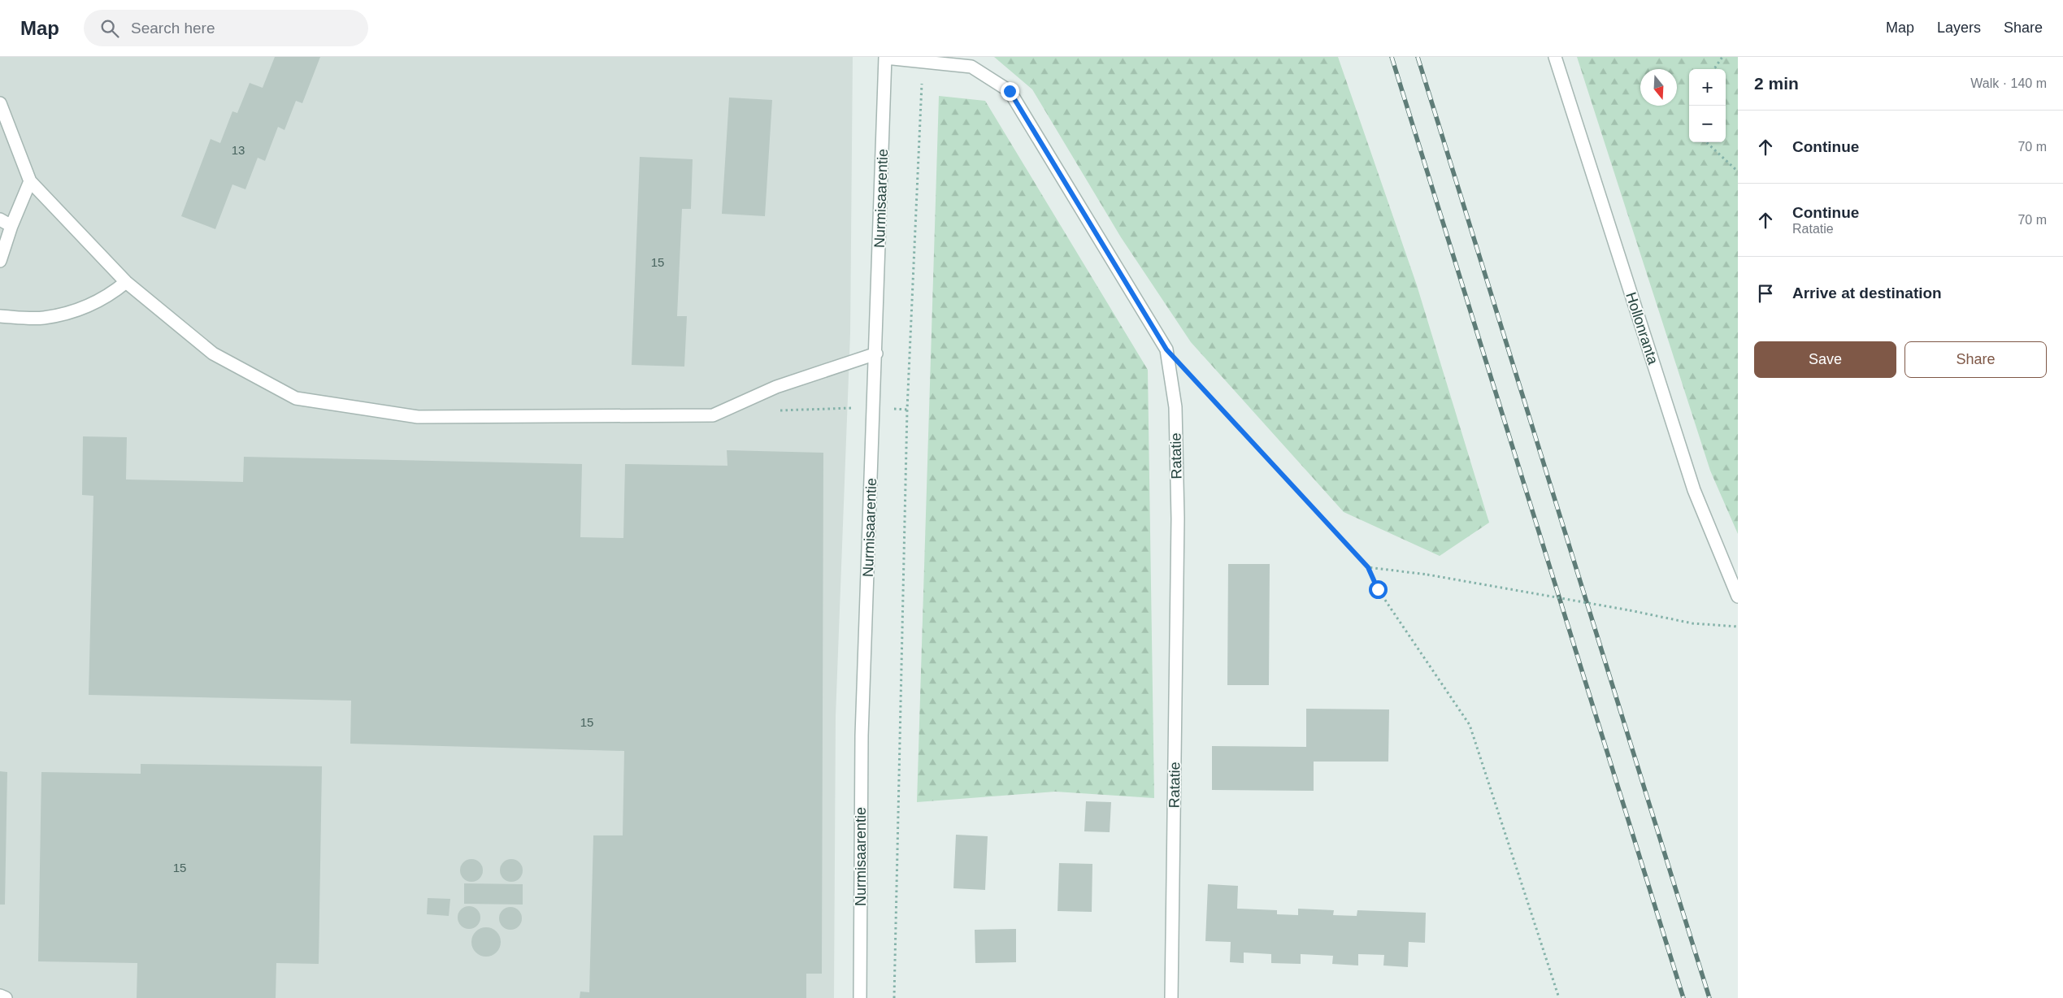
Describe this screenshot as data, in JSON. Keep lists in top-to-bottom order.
{
  "streets": {
    "street": ["Nurmisaarentie", "Hollonranta", "Ratatie"]
  },
  "crossings": [
    ["Nurmisaarentie", "Ratatie"]
  ],
  "house_numbers": [
    "13",
    "15",
    "15",
    "15"
  ],
  "north": "bottom",
  "page": {
    "header": "Map",
    "search": "Search here",
    "nav": ["Map", "Layers", "Share"],
    "heading": ["2 min", "Walk · 140 m"],
    "map_buttons": ["+", "−"],
    "list": [
      ["Continue", "70 m"],
      ["Continue", "Ratatie", "70 m"],
      "Arrive at destination"
    ],
    "buttons": ["Save", "Share"]
  }
}
